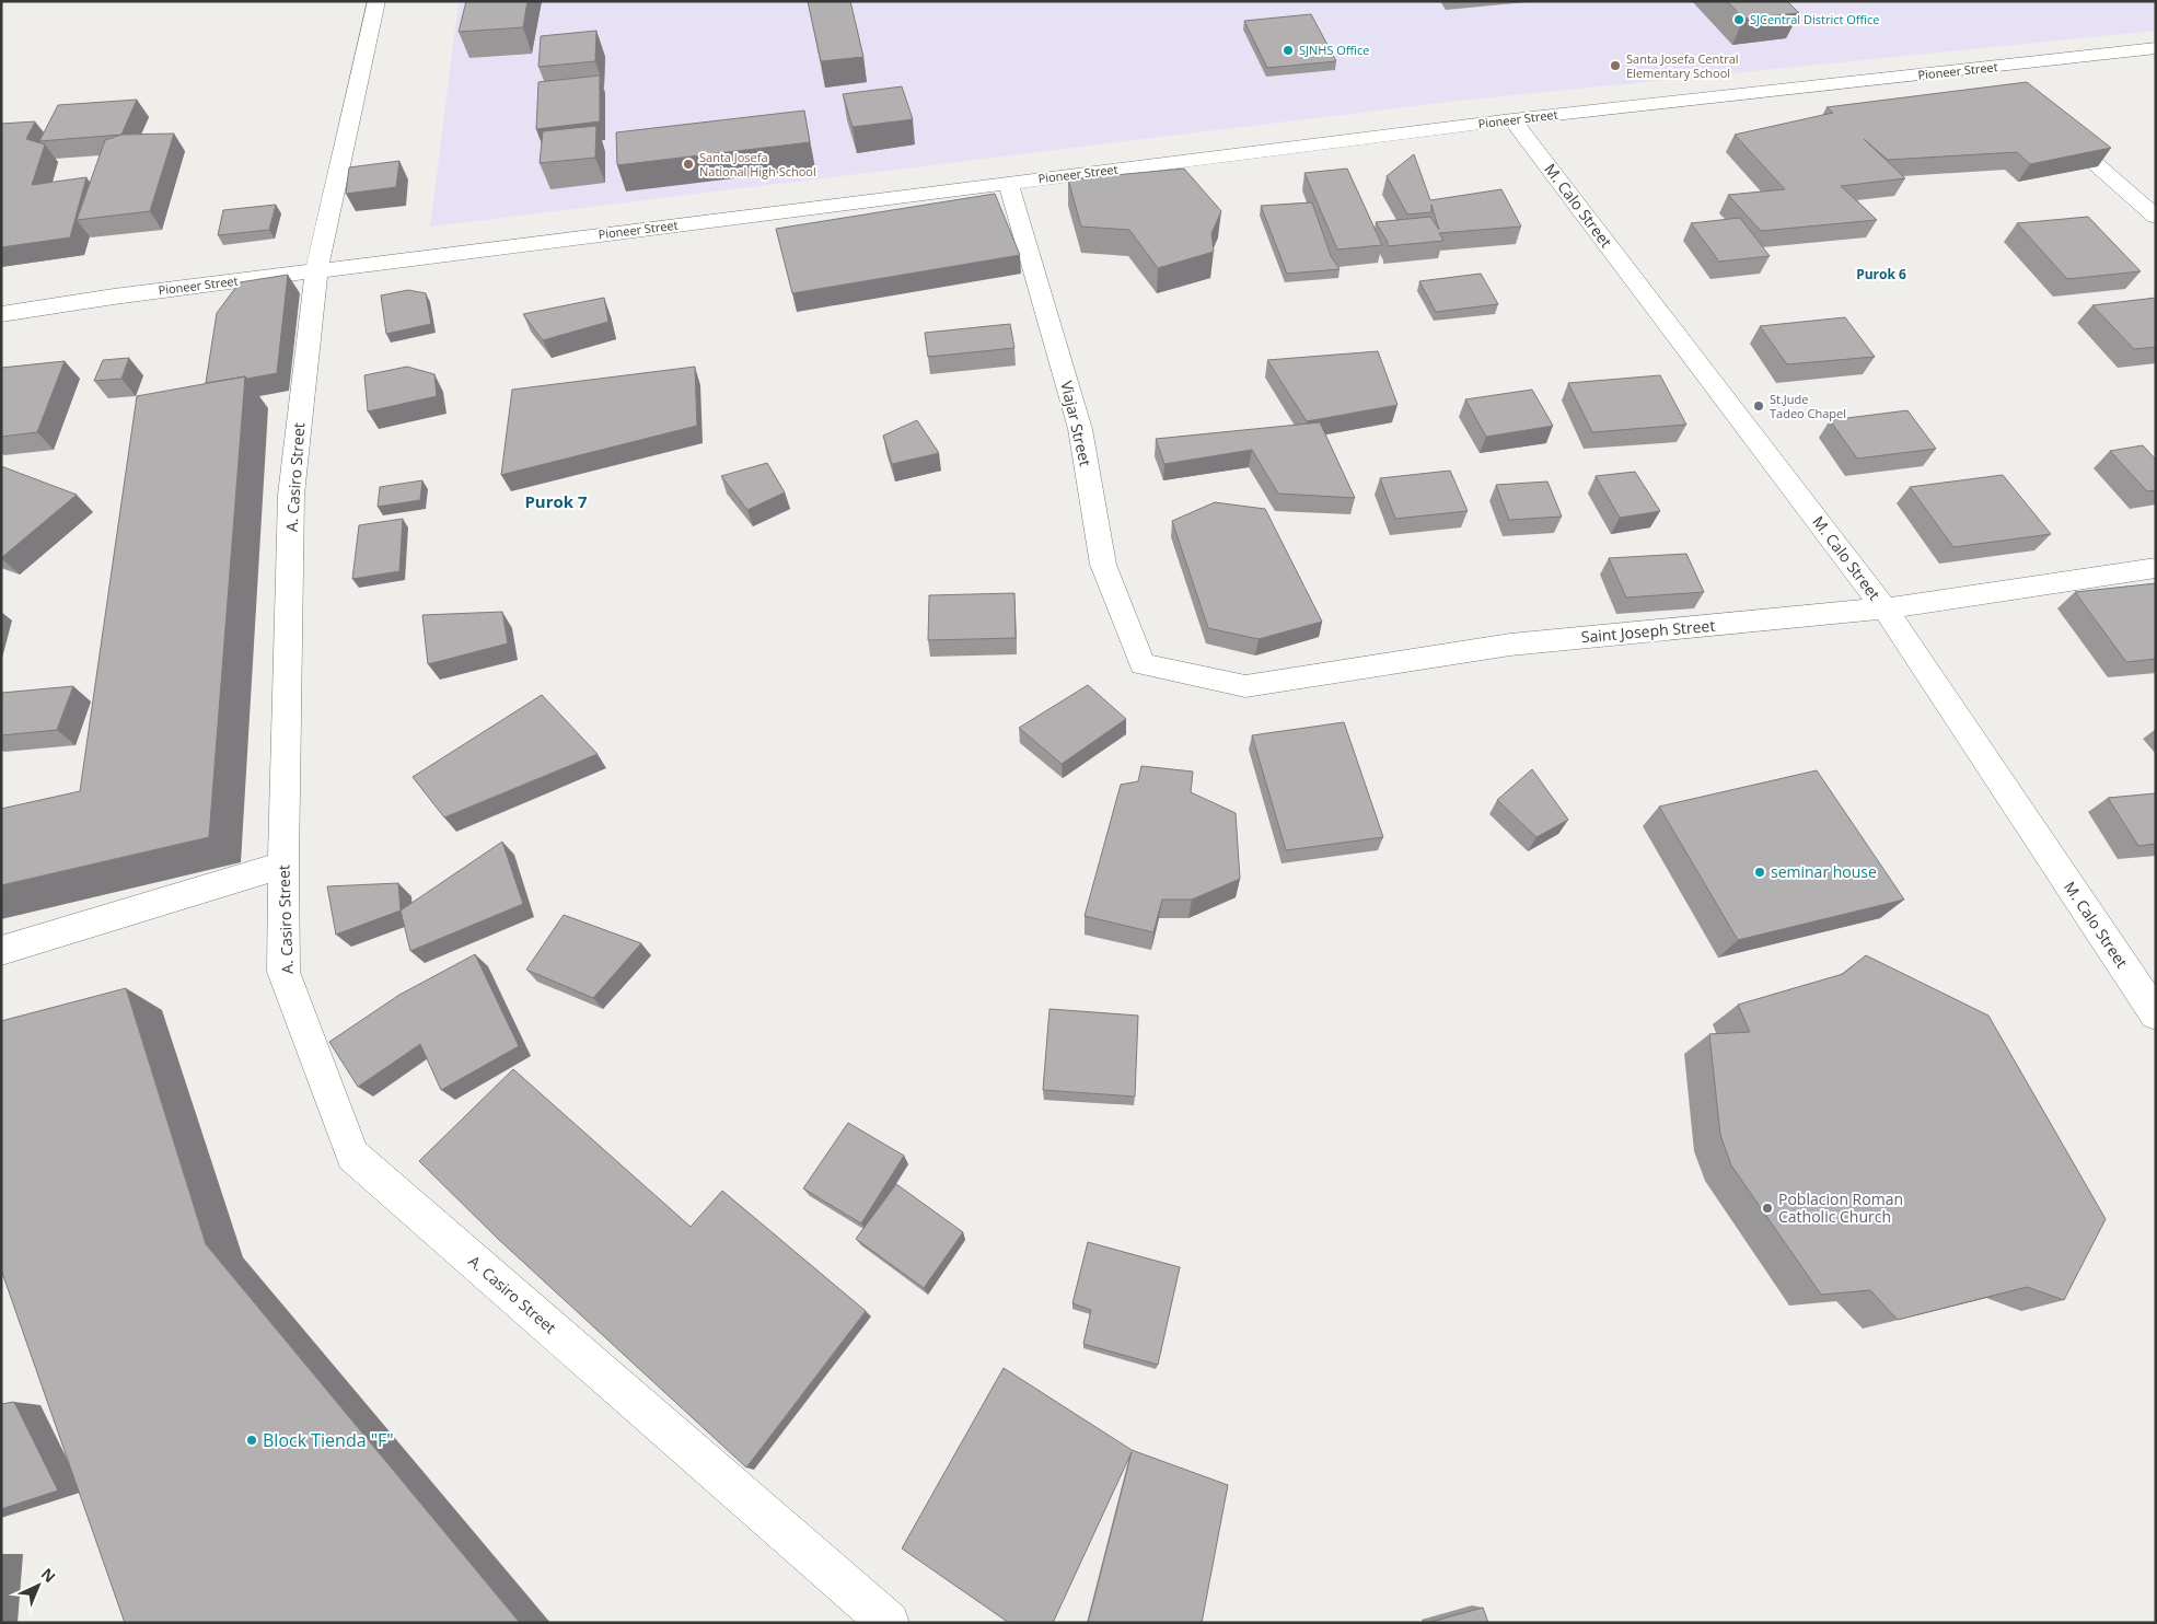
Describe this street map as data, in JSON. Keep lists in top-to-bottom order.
{
  "streets": {
    "street": [
      "Pioneer Street",
      "M. Calo Street",
      "Viajar Street",
      "A. Casiro Street",
      "Saint Joseph Street"
    ]
  },
  "crossings": [
    ["Pioneer Street", "M. Calo Street"],
    ["Pioneer Street", "Viajar Street"],
    ["Pioneer Street", "A. Casiro Street"],
    ["M. Calo Street", "Saint Joseph Street"],
    ["Viajar Street", "Saint Joseph Street"]
  ],
  "districts": ["Purok 6", "Purok 7"],
  "places": [
    "SJCentral District Office",
    "SJNHS Office",
    "Santa Josefa Central Elementary School",
    "Santa Josefa National High School",
    "St.Jude Tadeo Chapel",
    "seminar house",
    "Poblacion Roman Catholic Church",
    "Block Tienda \"F\""
  ],
  "north": "top right"
}
